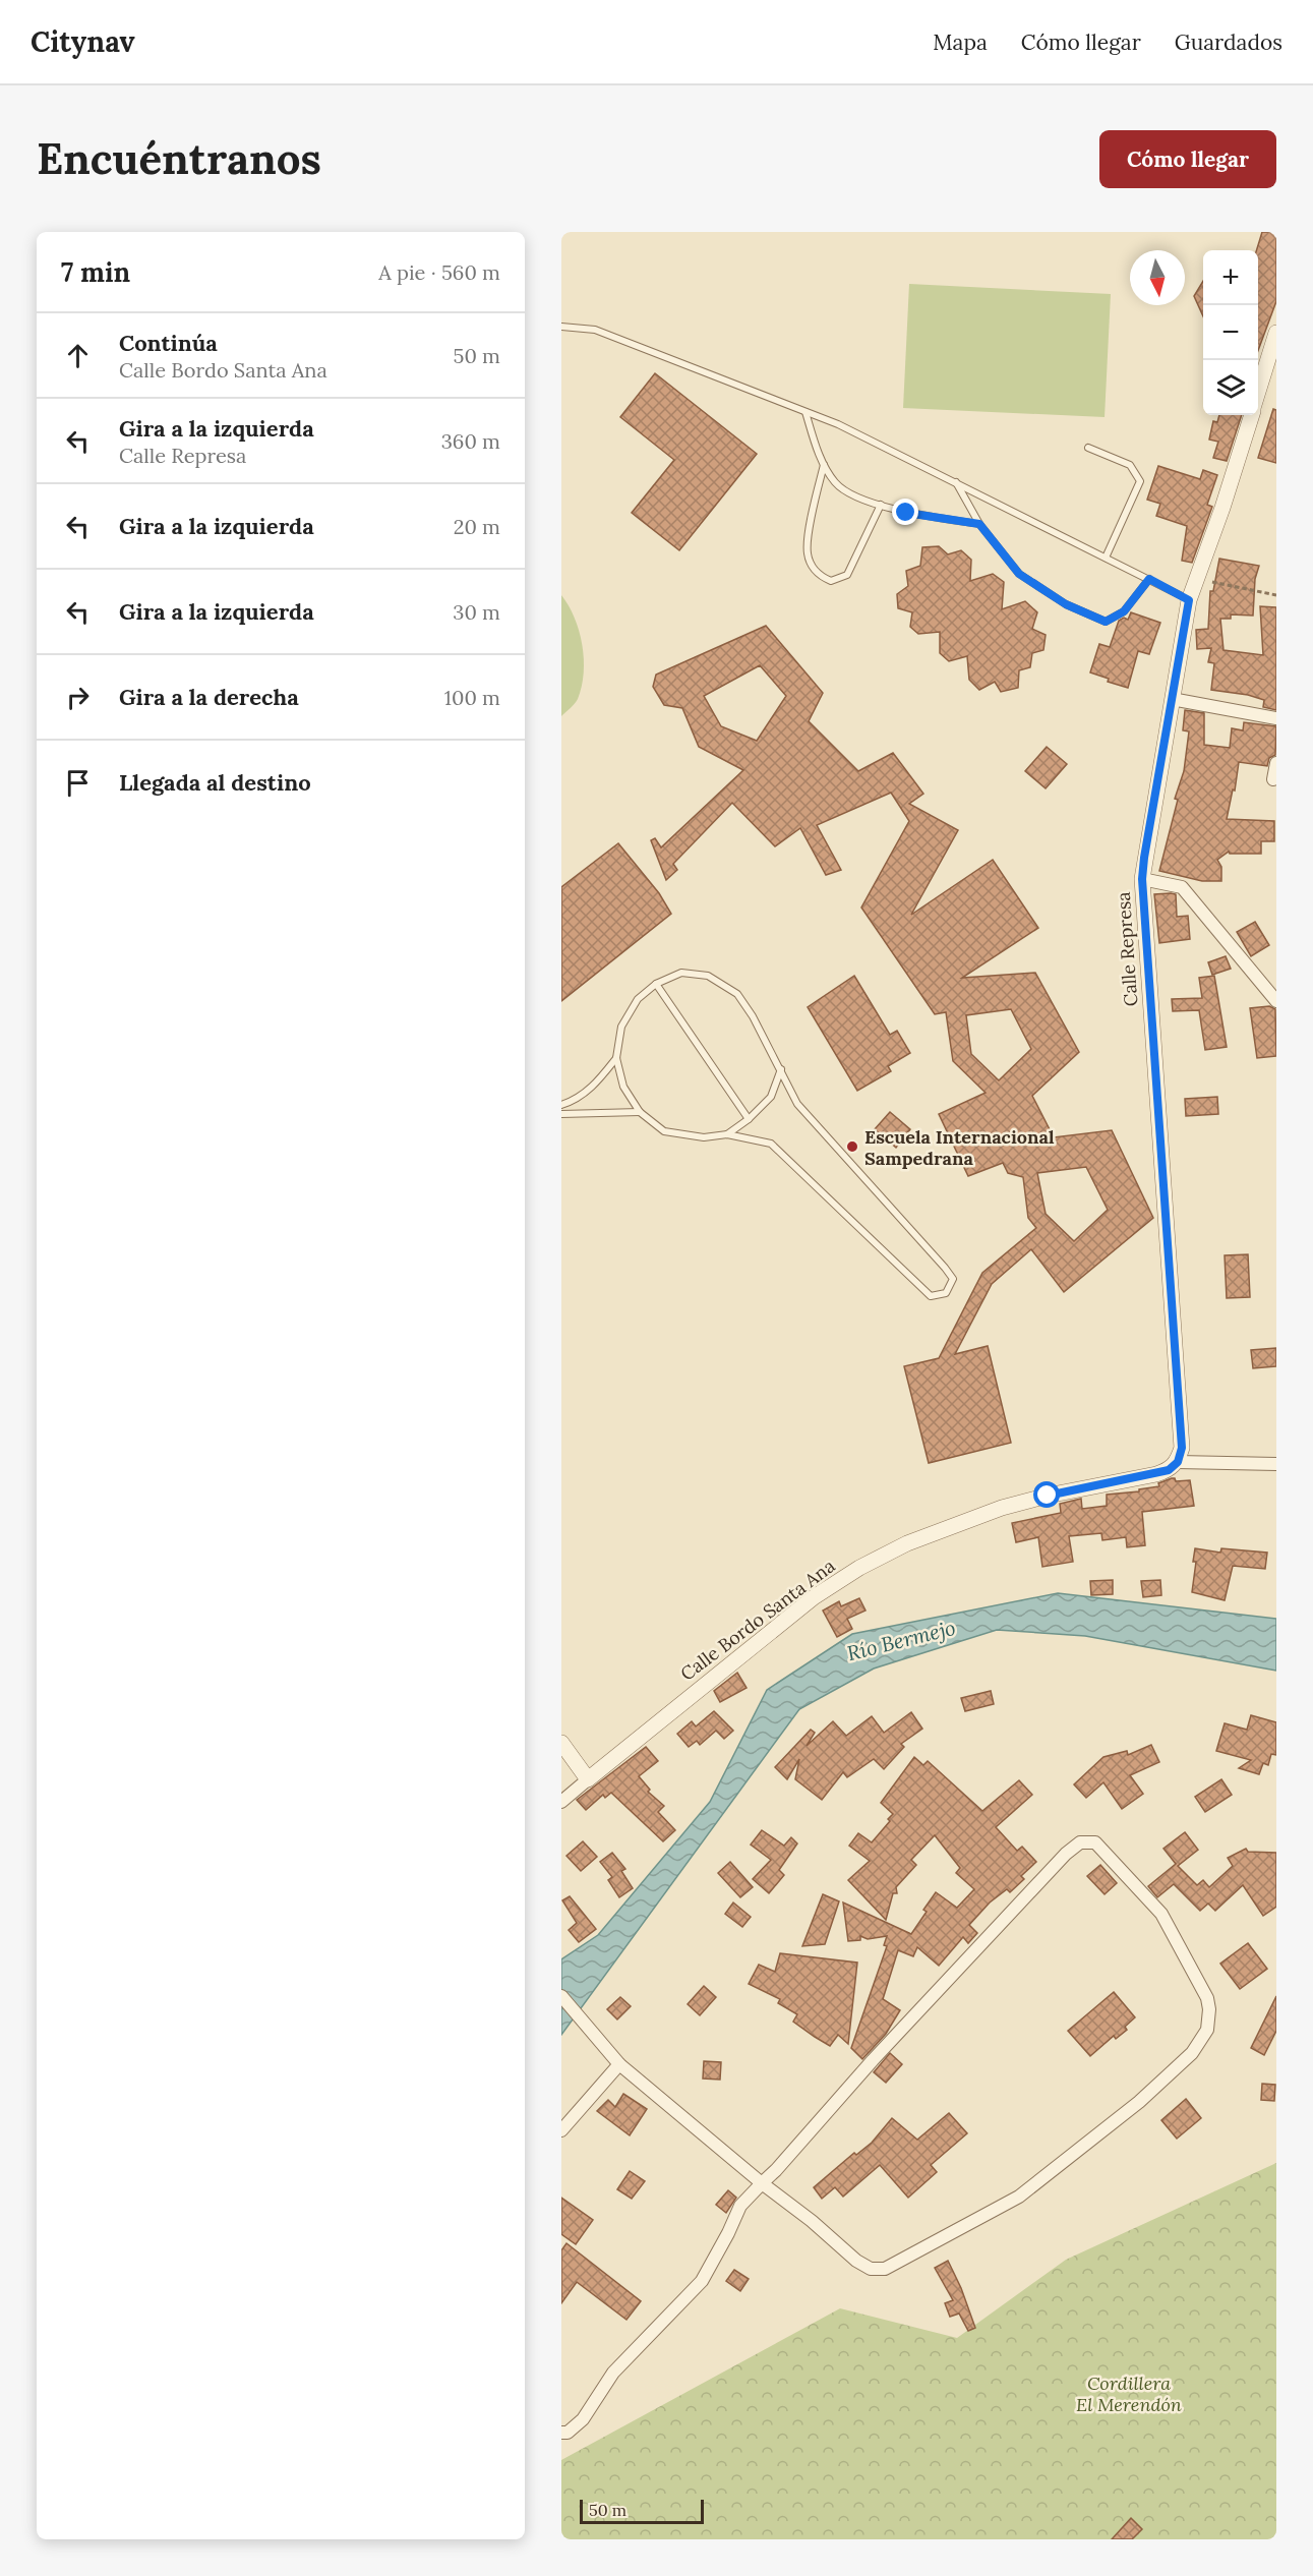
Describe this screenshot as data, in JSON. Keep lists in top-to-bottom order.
{
  "streets": {
    "street": ["Calle Represa", "Calle Bordo Santa Ana"]
  },
  "crossings": [
    ["Calle Represa", "Calle Bordo Santa Ana"]
  ],
  "water": ["Río Bermejo"],
  "parks": ["Cordillera El Merendón"],
  "places": ["Escuela Internacional Sampedrana"],
  "scale_bar": "50 m",
  "north": "bottom",
  "page": {
    "header": "Citynav",
    "nav": ["Mapa", "Cómo llegar", "Guardados"],
    "buttons": "Cómo llegar",
    "title": "Encuéntranos",
    "heading": ["7 min", "A pie · 560 m"],
    "map_buttons": ["+", "−"],
    "list": [
      ["Continúa", "Calle Bordo Santa Ana", "50 m"],
      ["Gira a la izquierda", "Calle Represa", "360 m"],
      ["Gira a la izquierda", "20 m"],
      ["Gira a la izquierda", "30 m"],
      ["Gira a la derecha", "100 m"],
      "Llegada al destino"
    ],
    "scale": "50 m"
  }
}
